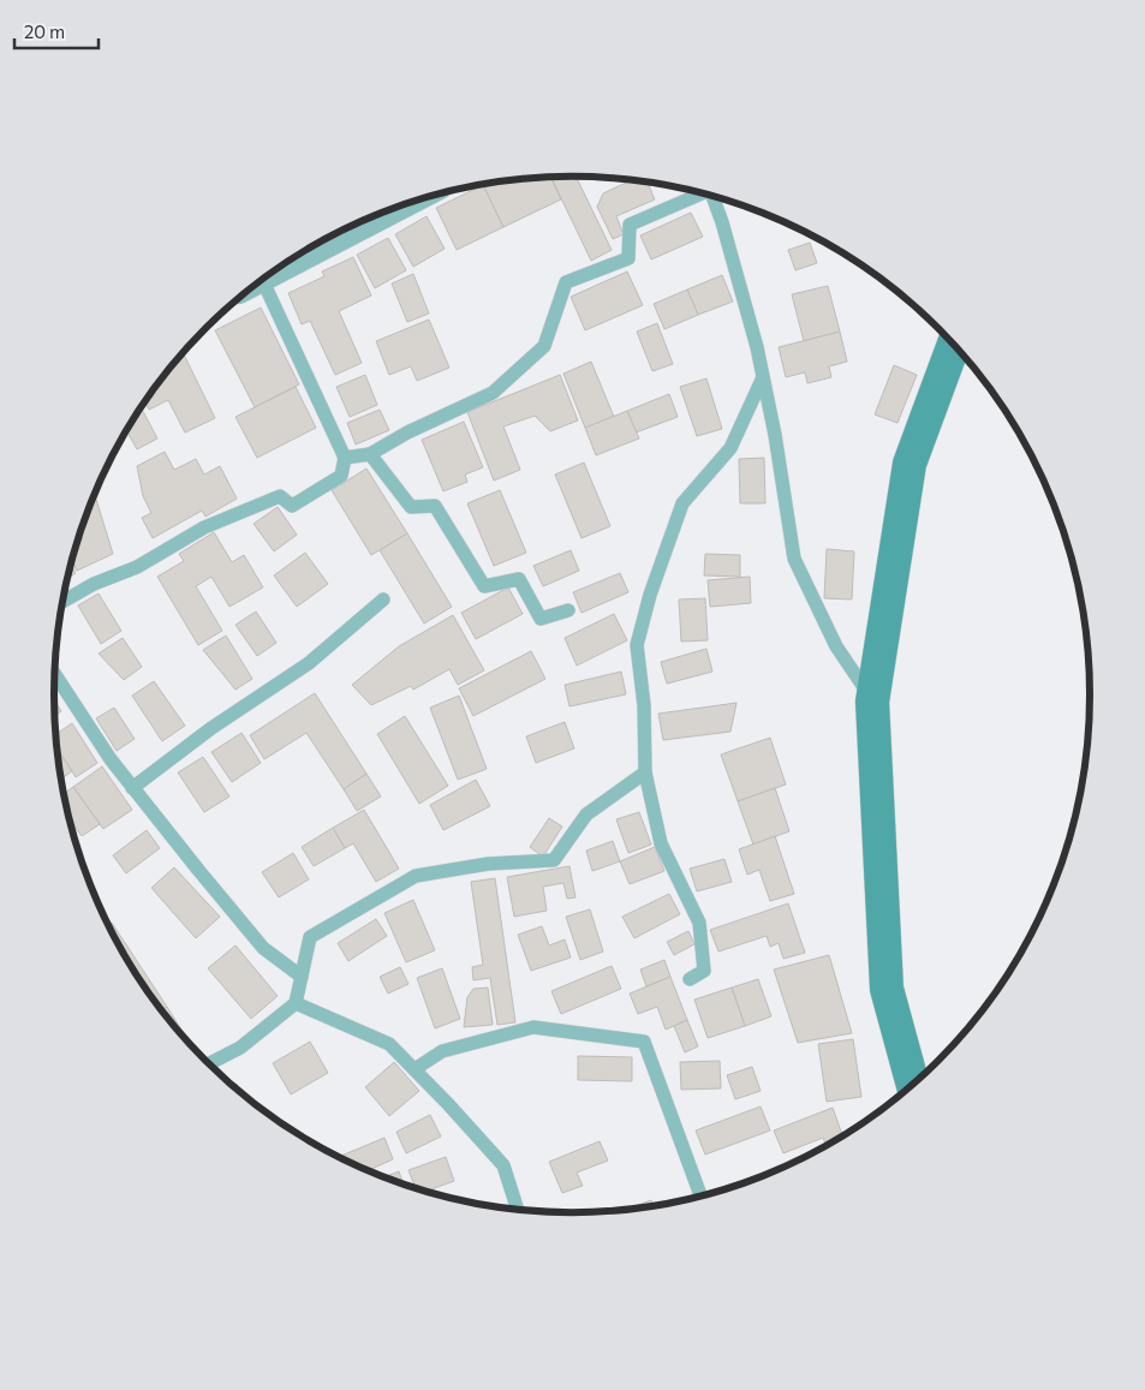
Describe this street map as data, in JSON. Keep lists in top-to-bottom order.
{
  "scale_bar": "20 m"
}
